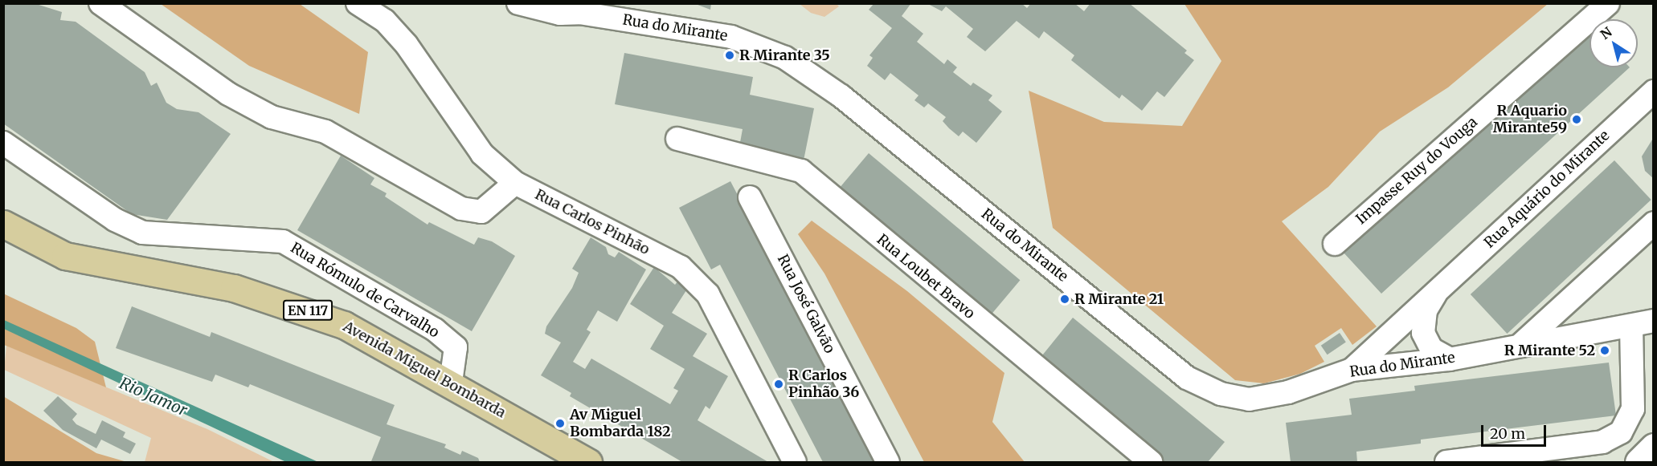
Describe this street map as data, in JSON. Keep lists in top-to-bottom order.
{
  "streets": {
    "main road": ["EN 117", "Avenida Miguel Bombarda"],
    "street": [
      "Rua do Mirante",
      "Impasse Ruy do Vouga",
      "Rua Aquário do Mirante",
      "Rua Carlos Pinhão",
      "Rua Loubet Bravo",
      "Rua Rómulo de Carvalho",
      "Rua José Galvão"
    ]
  },
  "crossings": [
    ["Rua do Mirante", "Rua Aquário do Mirante"],
    ["Rua Rómulo de Carvalho", "Avenida Miguel Bombarda"]
  ],
  "water": ["Rio Jamor"],
  "places": [
    "R Mirante 35",
    "R Aquario Mirante59",
    "R Mirante 21",
    "R Mirante 52",
    "R Carlos Pinhão 36",
    "Av Miguel Bombarda 182"
  ],
  "scale_bar": "20 m",
  "north": "top left"
}
